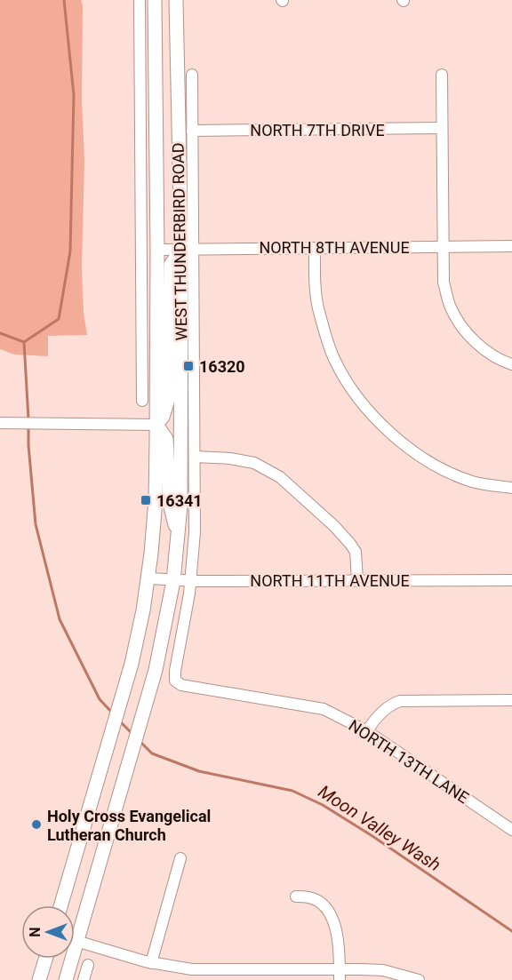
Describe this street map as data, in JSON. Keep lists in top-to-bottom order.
{
  "streets": {
    "main road": ["WEST THUNDERBIRD ROAD"],
    "street": [
      "NORTH 7TH DRIVE",
      "NORTH 8TH AVENUE",
      "NORTH 11TH AVENUE",
      "NORTH 13TH LANE"
    ]
  },
  "crossings": [
    ["NORTH 7TH DRIVE", "WEST THUNDERBIRD ROAD"],
    ["WEST THUNDERBIRD ROAD", "NORTH 8TH AVENUE"],
    ["WEST THUNDERBIRD ROAD", "NORTH 11TH AVENUE"],
    ["WEST THUNDERBIRD ROAD", "NORTH 13TH LANE"]
  ],
  "water": ["Moon Valley Wash"],
  "places": {
    "transit": ["16320", "16341"],
    "other": ["Holy Cross Evangelical Lutheran Church"]
  },
  "north": "left"
}
